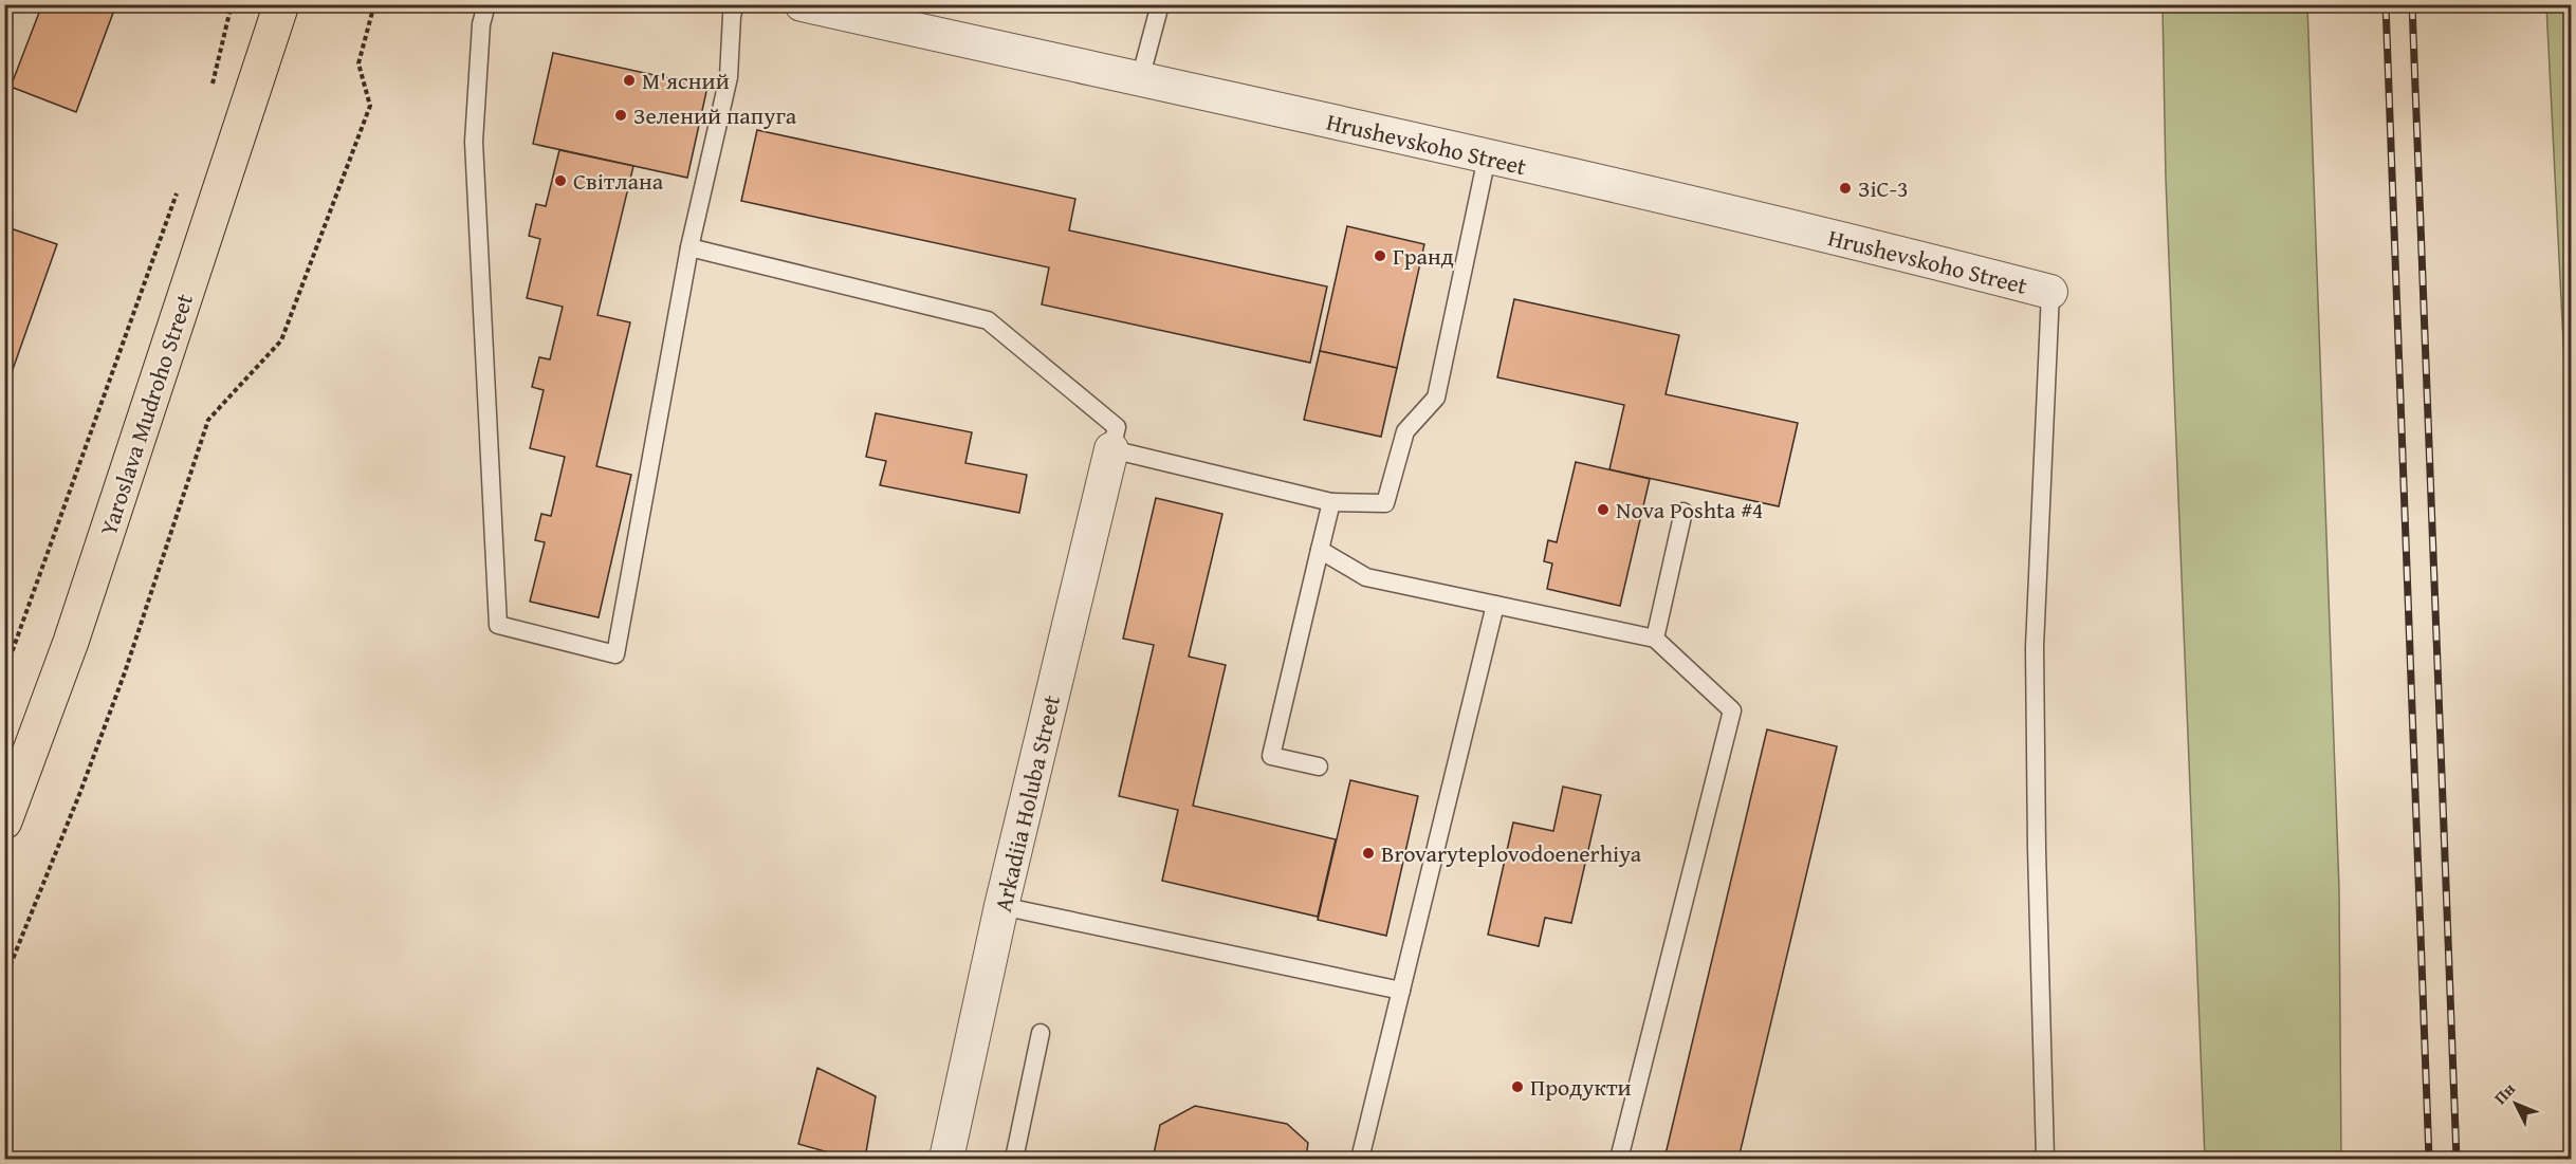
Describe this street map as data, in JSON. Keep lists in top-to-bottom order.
{
  "streets": {
    "main road": ["Yaroslava Mudroho Street"],
    "street": ["Hrushevskoho Street", "Arkadiia Holuba Street"]
  },
  "places": [
    "М'ясний",
    "Зелений папуга",
    "Світлана",
    "ЗіС-3",
    "Гранд",
    "Nova Poshta #4",
    "Brovaryteplovodoenerhiya",
    "Продукти"
  ],
  "north": "top left"
}
